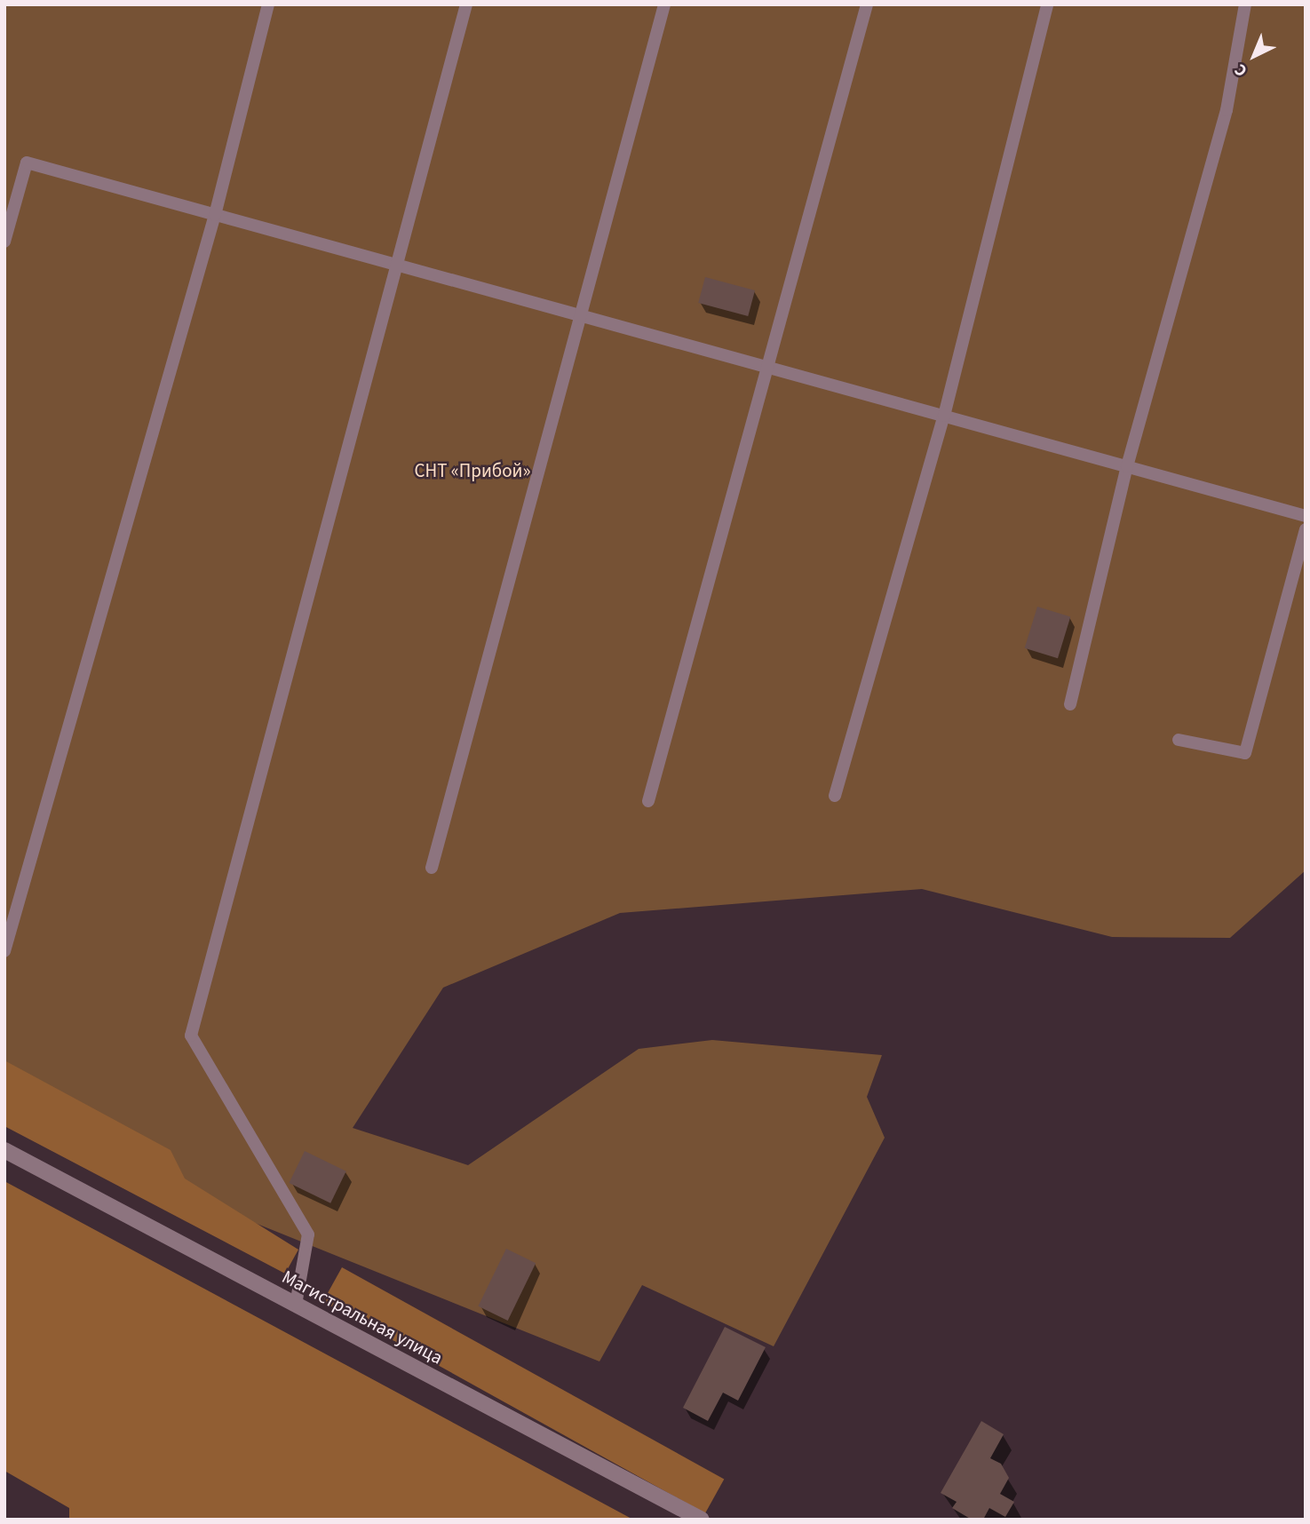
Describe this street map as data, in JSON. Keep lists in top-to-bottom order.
{
  "streets": {
    "street": ["Магистральная улица"]
  },
  "parks": ["СНТ «Прибой»"],
  "north": "bottom left"
}
